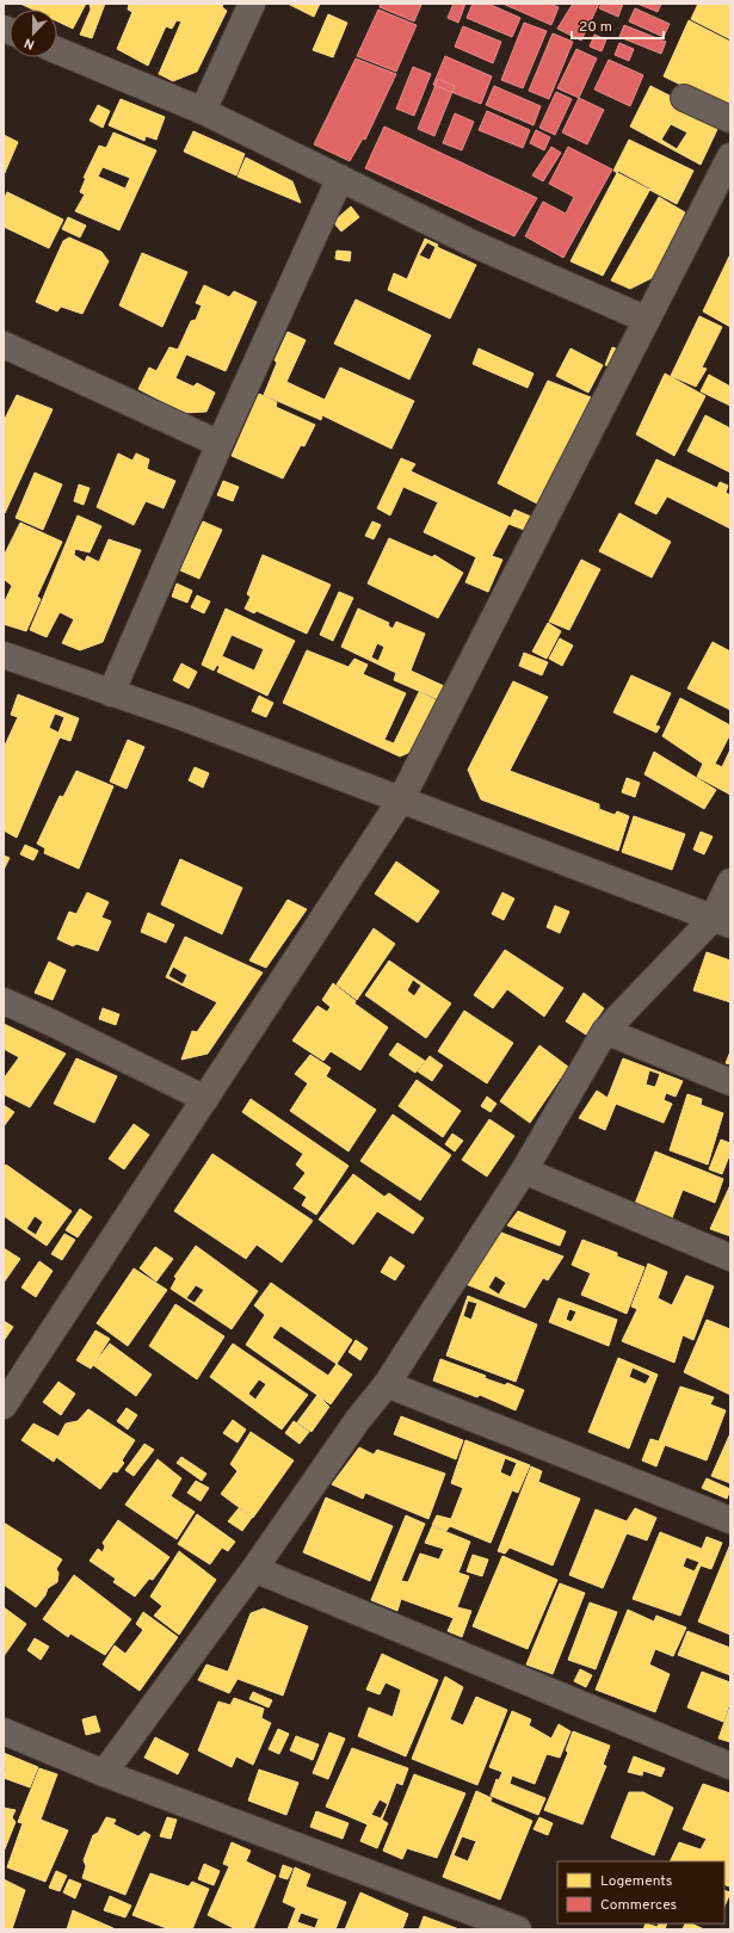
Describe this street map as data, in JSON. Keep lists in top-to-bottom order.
{
  "legend": ["Logements", "Commerces"],
  "scale_bar": "20 m",
  "north": "bottom"
}
